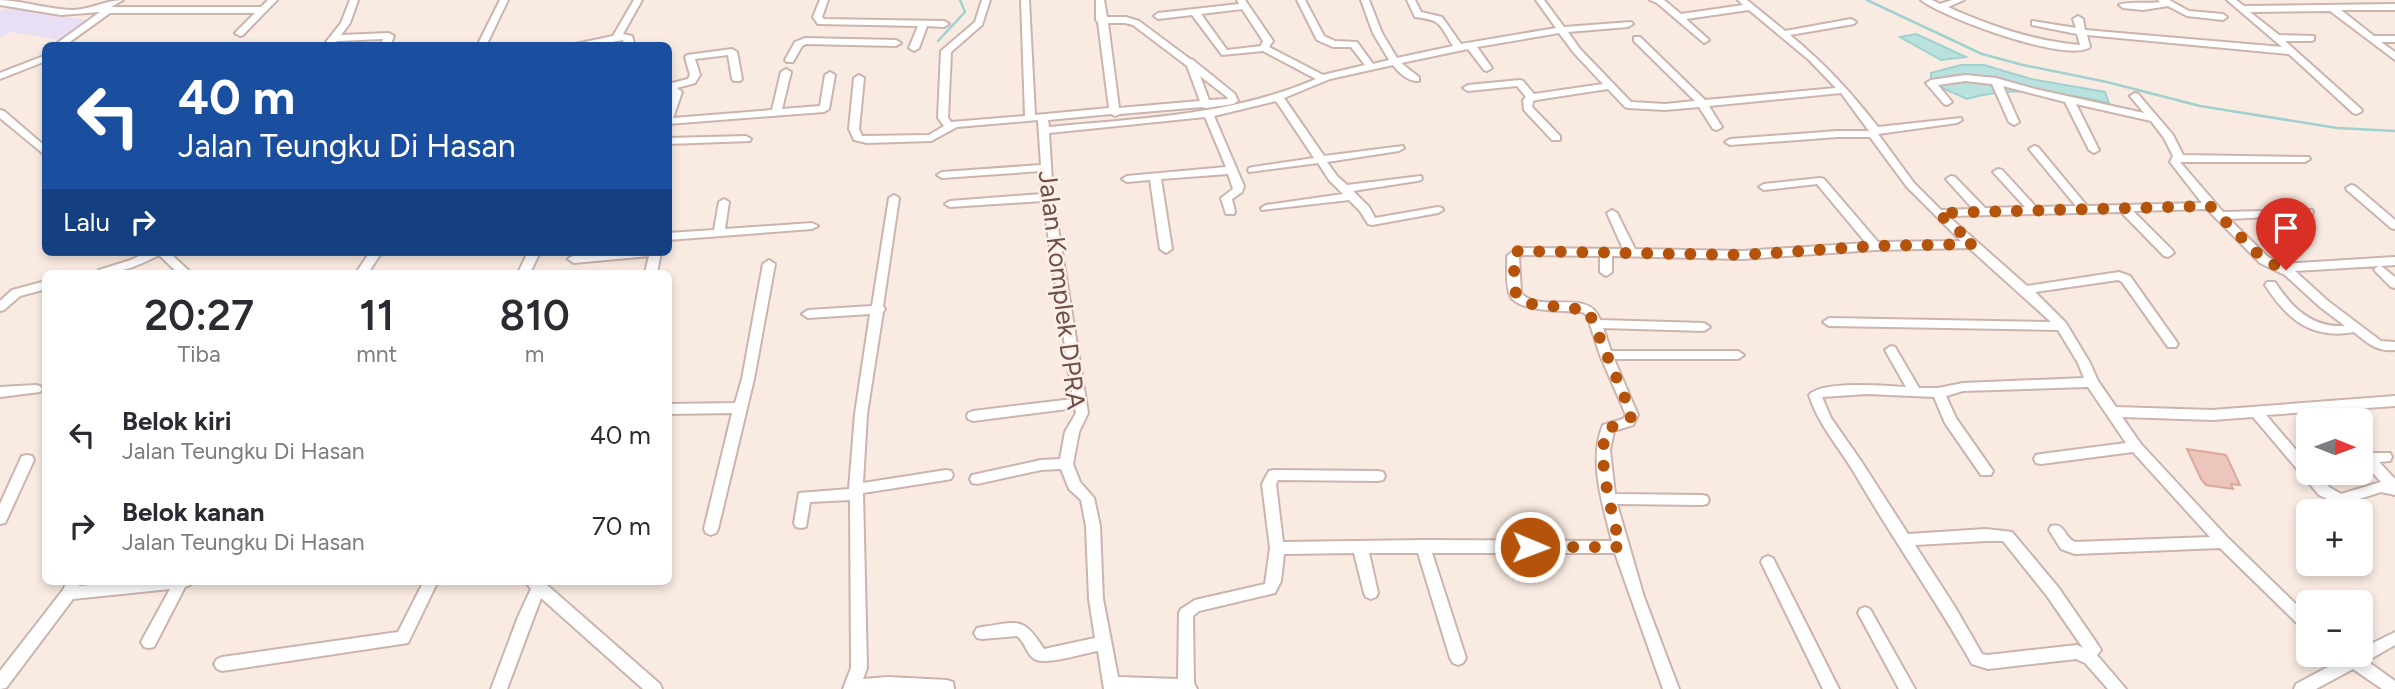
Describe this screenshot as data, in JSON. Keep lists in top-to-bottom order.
{
  "streets": {
    "street": ["Jalan Komplek DPRA"]
  },
  "north": "right",
  "page": {
    "turn": ["40 m", "Jalan Teungku Di Hasan"],
    "then": "Lalu",
    "eta": [
      "20:27",
      "Tiba",
      "11",
      "mnt",
      "810",
      "m"
    ],
    "list": [
      {
        "name": "Belok kiri",
        "note": "Jalan Teungku Di Hasan",
        "value": "40 m"
      },
      {
        "name": "Belok kanan",
        "note": "Jalan Teungku Di Hasan",
        "value": "70 m"
      }
    ],
    "map_buttons": ["+", "−"]
  }
}
